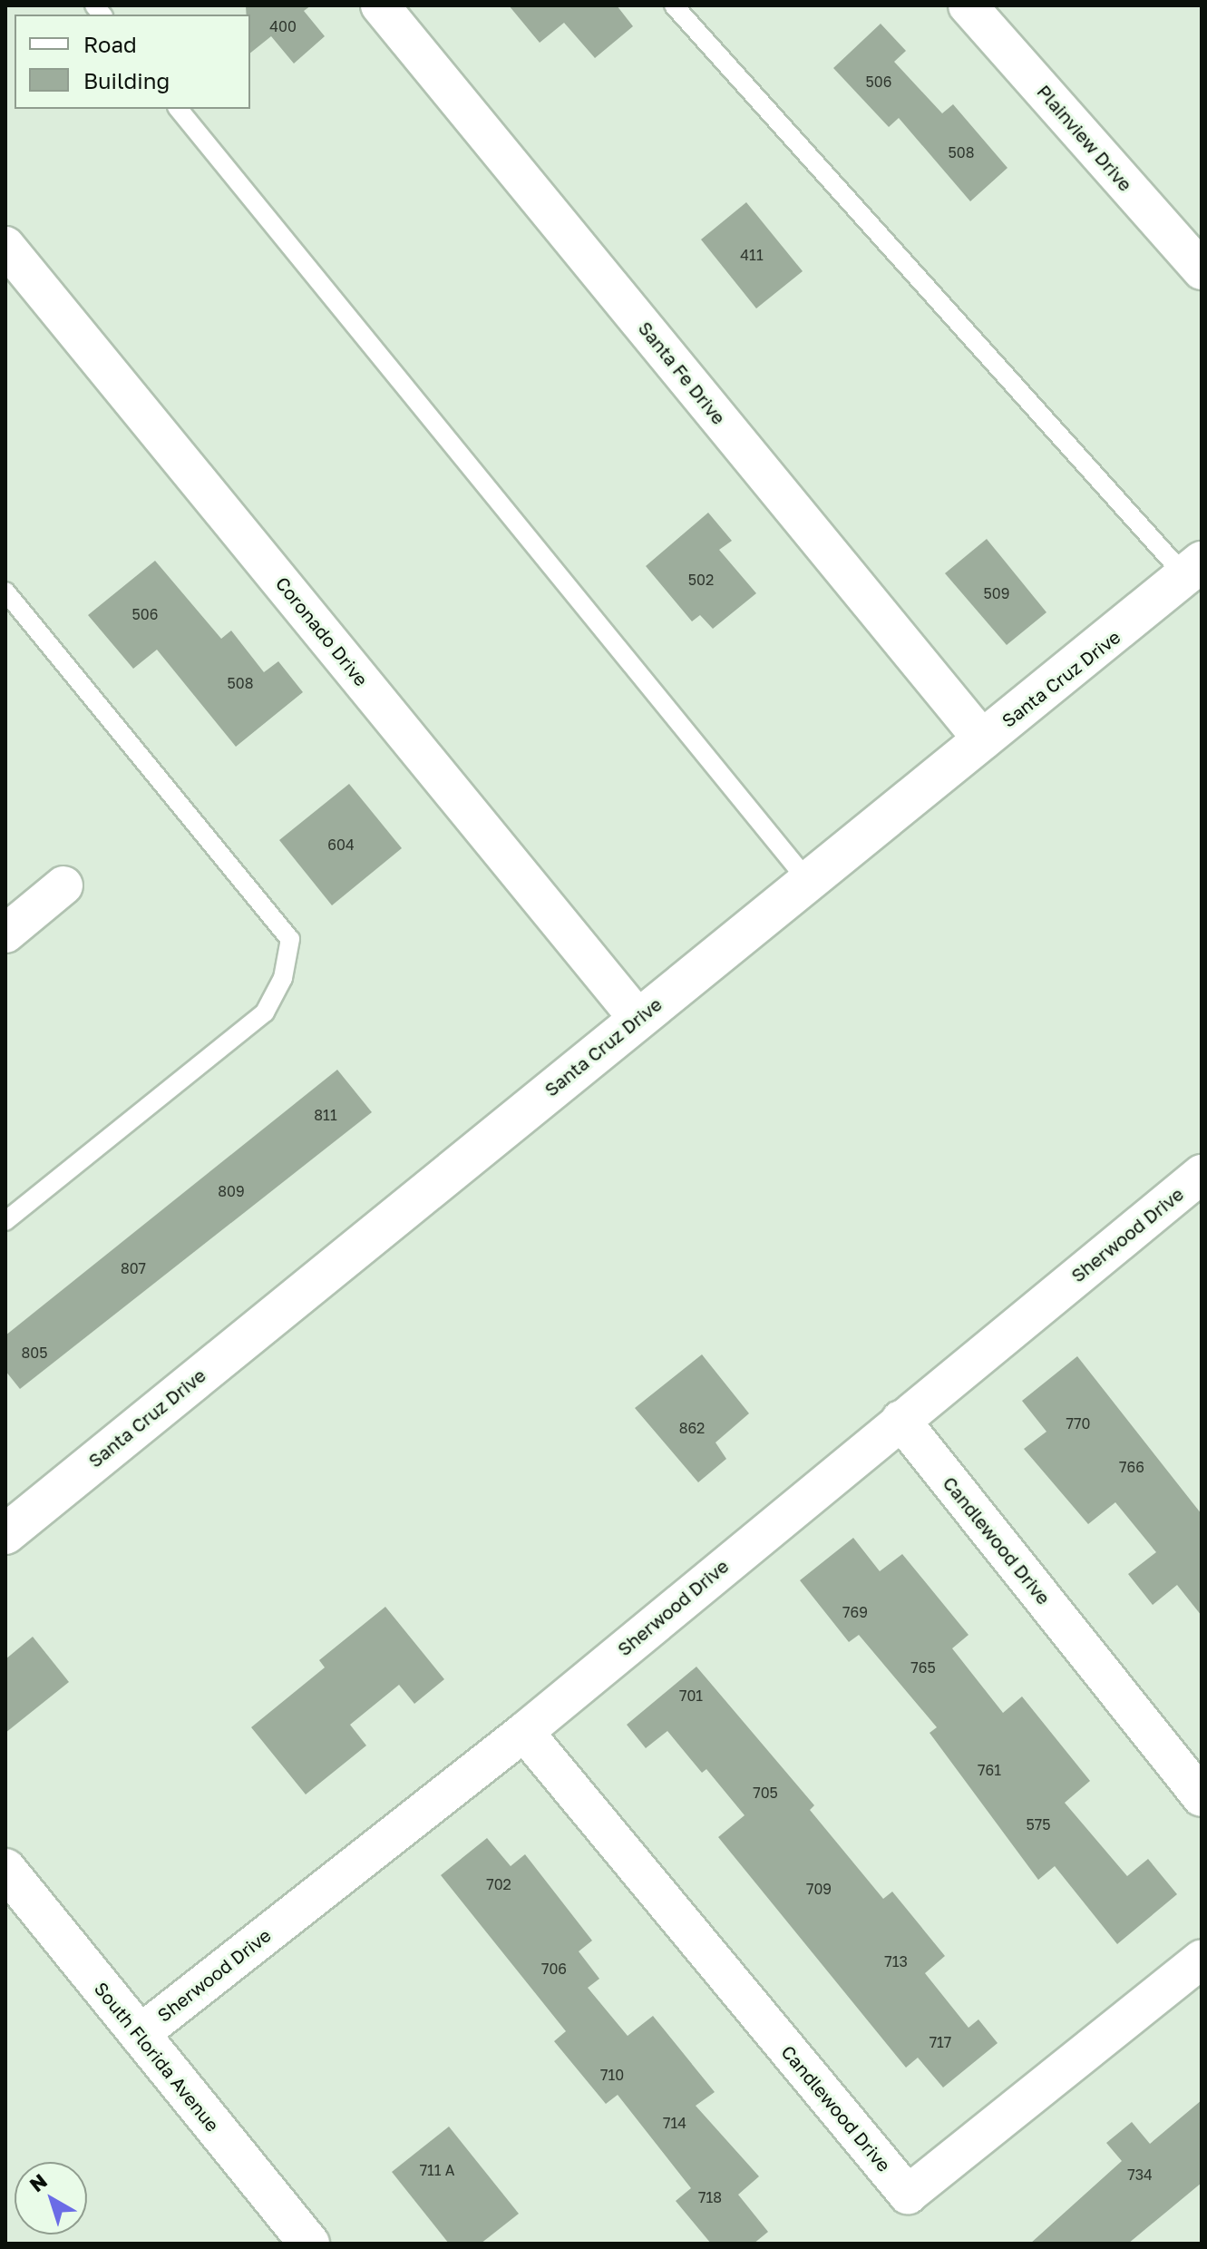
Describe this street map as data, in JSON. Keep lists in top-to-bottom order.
{
  "streets": {
    "street": [
      "Plainview Drive",
      "Santa Fe Drive",
      "Coronado Drive",
      "Santa Cruz Drive",
      "Sherwood Drive",
      "Candlewood Drive",
      "South Florida Avenue"
    ]
  },
  "crossings": [
    ["Santa Fe Drive", "Santa Cruz Drive"],
    ["Coronado Drive", "Santa Cruz Drive"],
    ["Sherwood Drive", "Candlewood Drive"],
    ["Sherwood Drive", "South Florida Avenue"]
  ],
  "house_numbers": [
    "400",
    "506",
    "508",
    "411",
    "502",
    "509",
    "506",
    "508",
    "604",
    "811",
    "809",
    "807",
    "805",
    "770",
    "862",
    "766",
    "769",
    "765",
    "701",
    "761",
    "705",
    "575",
    "702",
    "709",
    "713",
    "706",
    "717",
    "710",
    "714",
    "711 A",
    "734",
    "718"
  ],
  "legend": ["Road", "Building"],
  "north": "top left"
}
